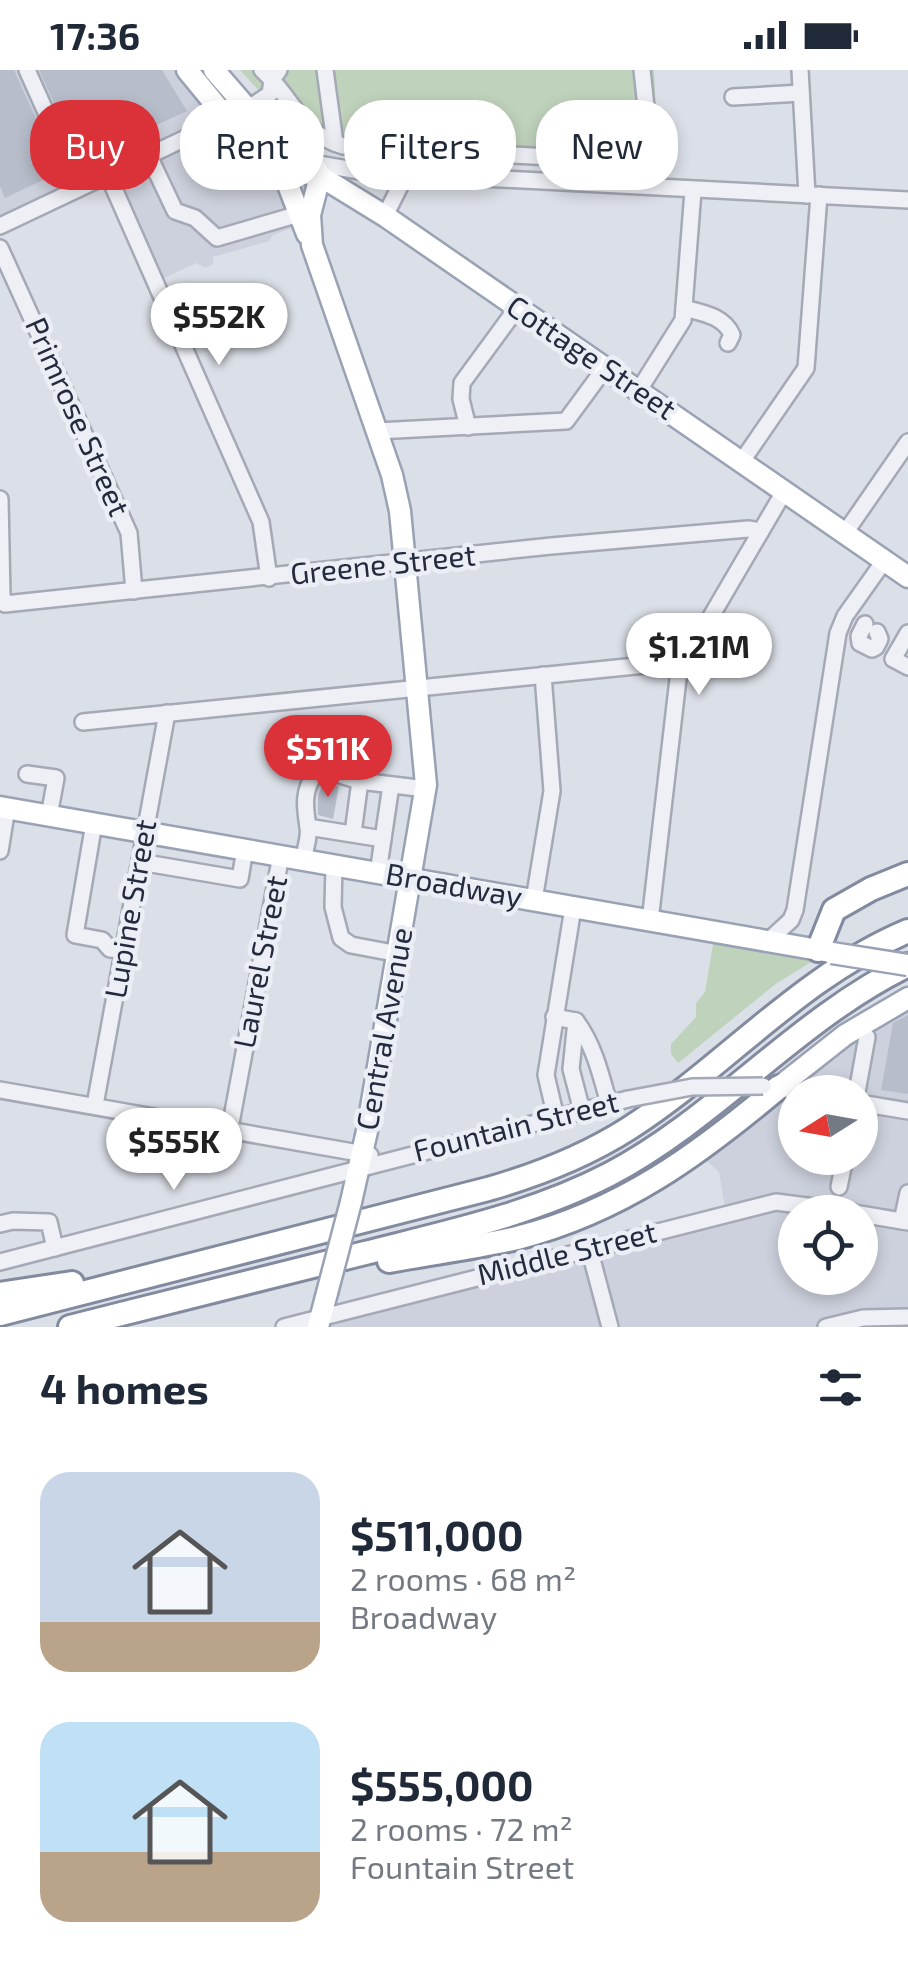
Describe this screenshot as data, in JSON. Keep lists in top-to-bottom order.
{
  "streets": {
    "main road": ["Cottage Street", "Broadway", "Central Avenue"],
    "street": [
      "Primrose Street",
      "Greene Street",
      "Lupine Street",
      "Laurel Street",
      "Fountain Street",
      "Middle Street"
    ]
  },
  "crossings": [
    ["Primrose Street", "Greene Street"],
    ["Greene Street", "Central Avenue"],
    ["Broadway", "Lupine Street"],
    ["Broadway", "Laurel Street"],
    ["Broadway", "Central Avenue"],
    ["Central Avenue", "Fountain Street"],
    ["Central Avenue", "Middle Street"]
  ],
  "north": "left",
  "page": {
    "status": "17:36",
    "chip": [
      "Buy",
      "Rent",
      "Filters",
      "New"
    ],
    "price": [
      "$552K",
      "$1.21M",
      "$511K",
      "$555K"
    ],
    "heading": "4 homes",
    "list": [
      {
        "name": "$511,000",
        "note": "2 rooms · 68 m² · Broadway"
      },
      {
        "name": "$555,000",
        "note": "2 rooms · 72 m² · Fountain Street"
      }
    ]
  }
}
